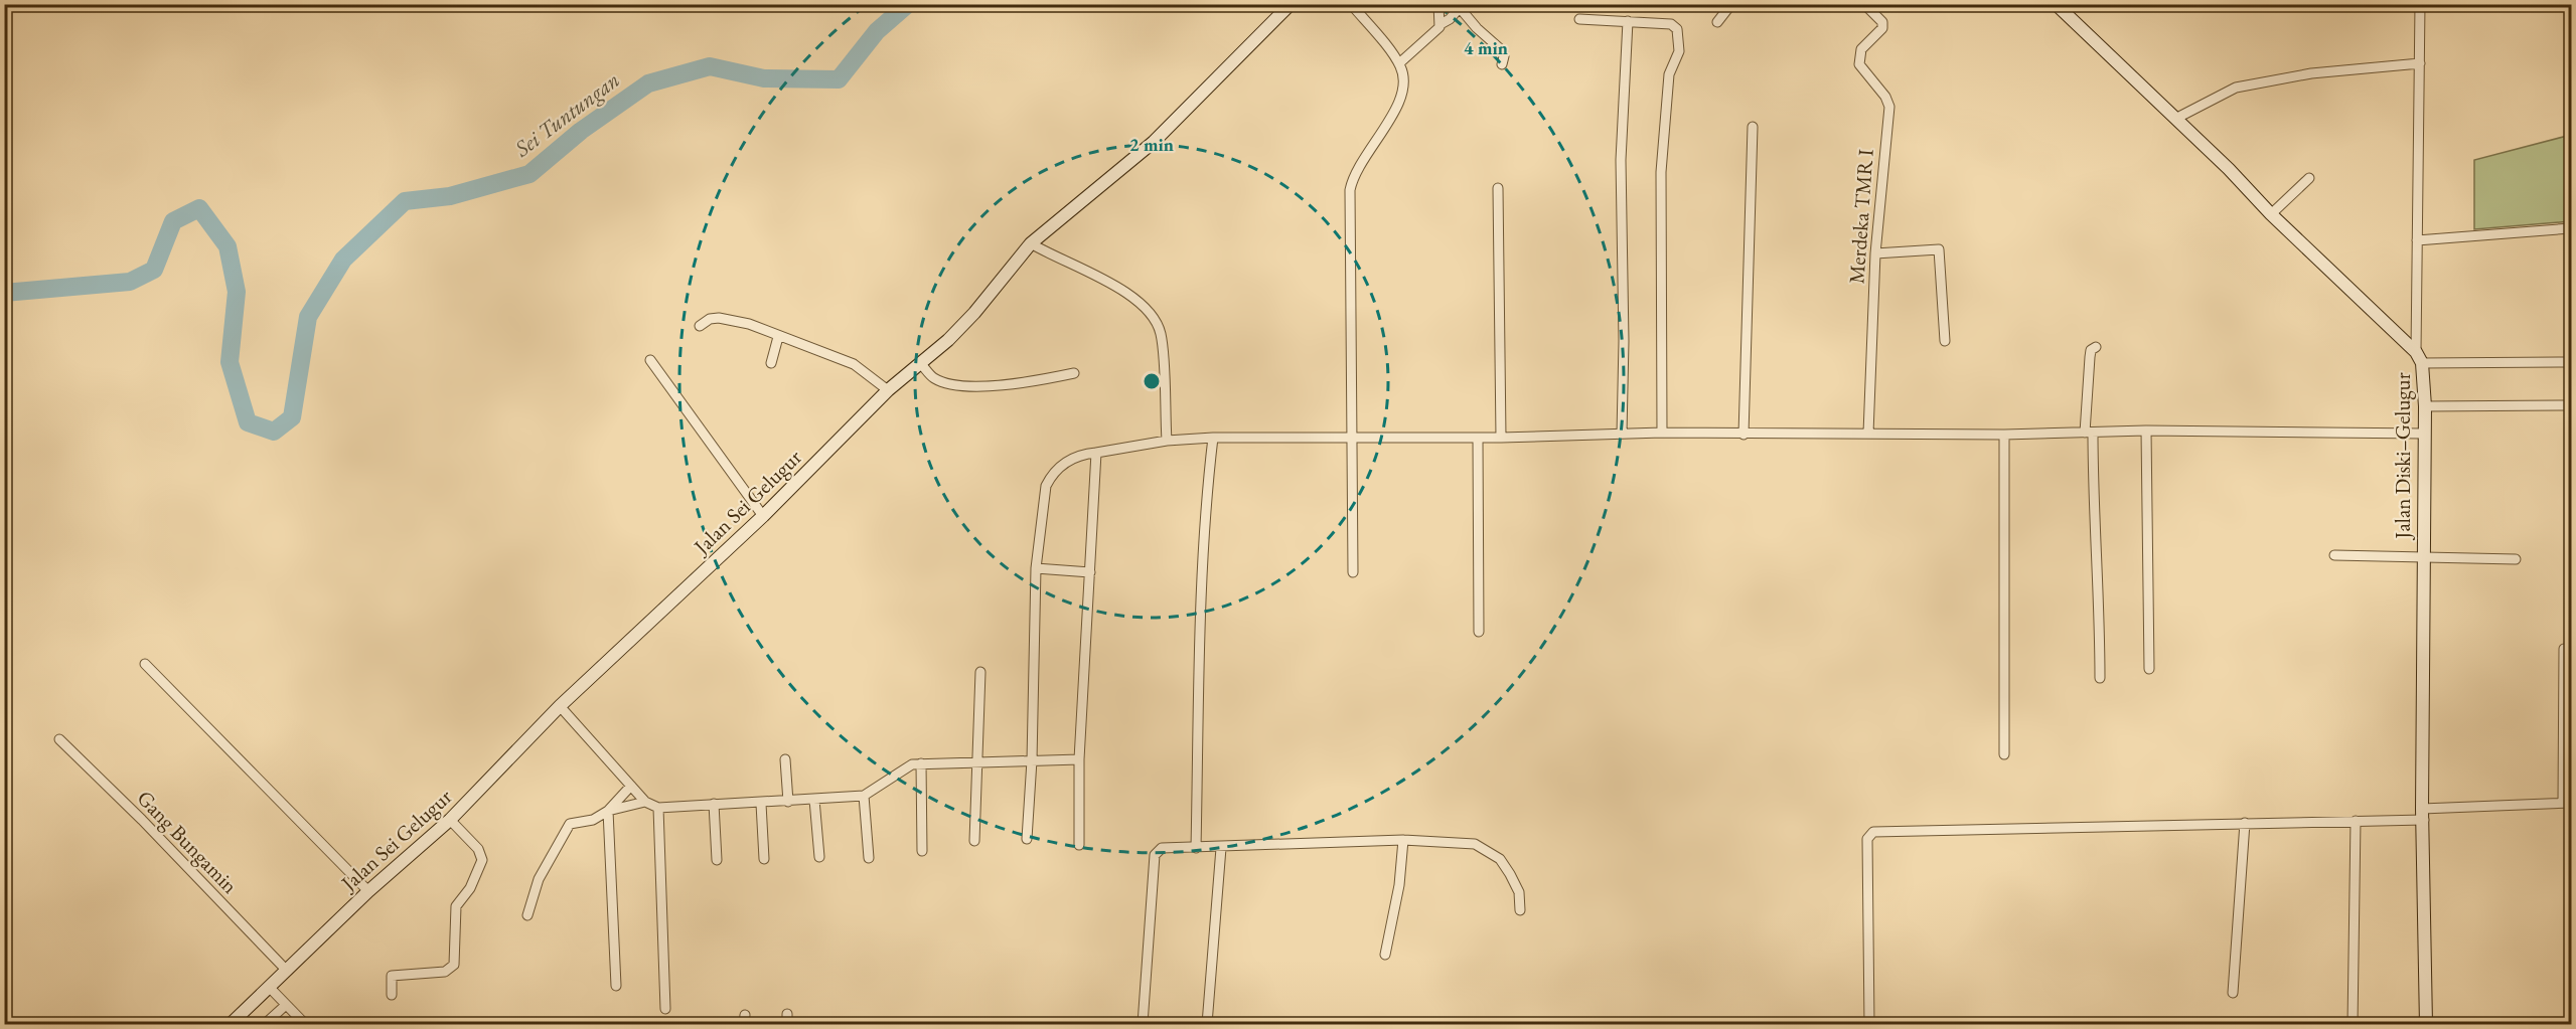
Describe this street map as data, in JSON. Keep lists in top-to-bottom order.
{
  "streets": {
    "main road": ["Jalan Diski–Gelugur", "Jalan Sei Gelugur"],
    "street": ["Merdeka TMR I", "Gang Bungamin"]
  },
  "crossings": [
    ["Jalan Sei Gelugur", "Gang Bungamin"]
  ],
  "water": ["Sei Tuntungan"],
  "rings": ["4 min", "2 min"]
}
